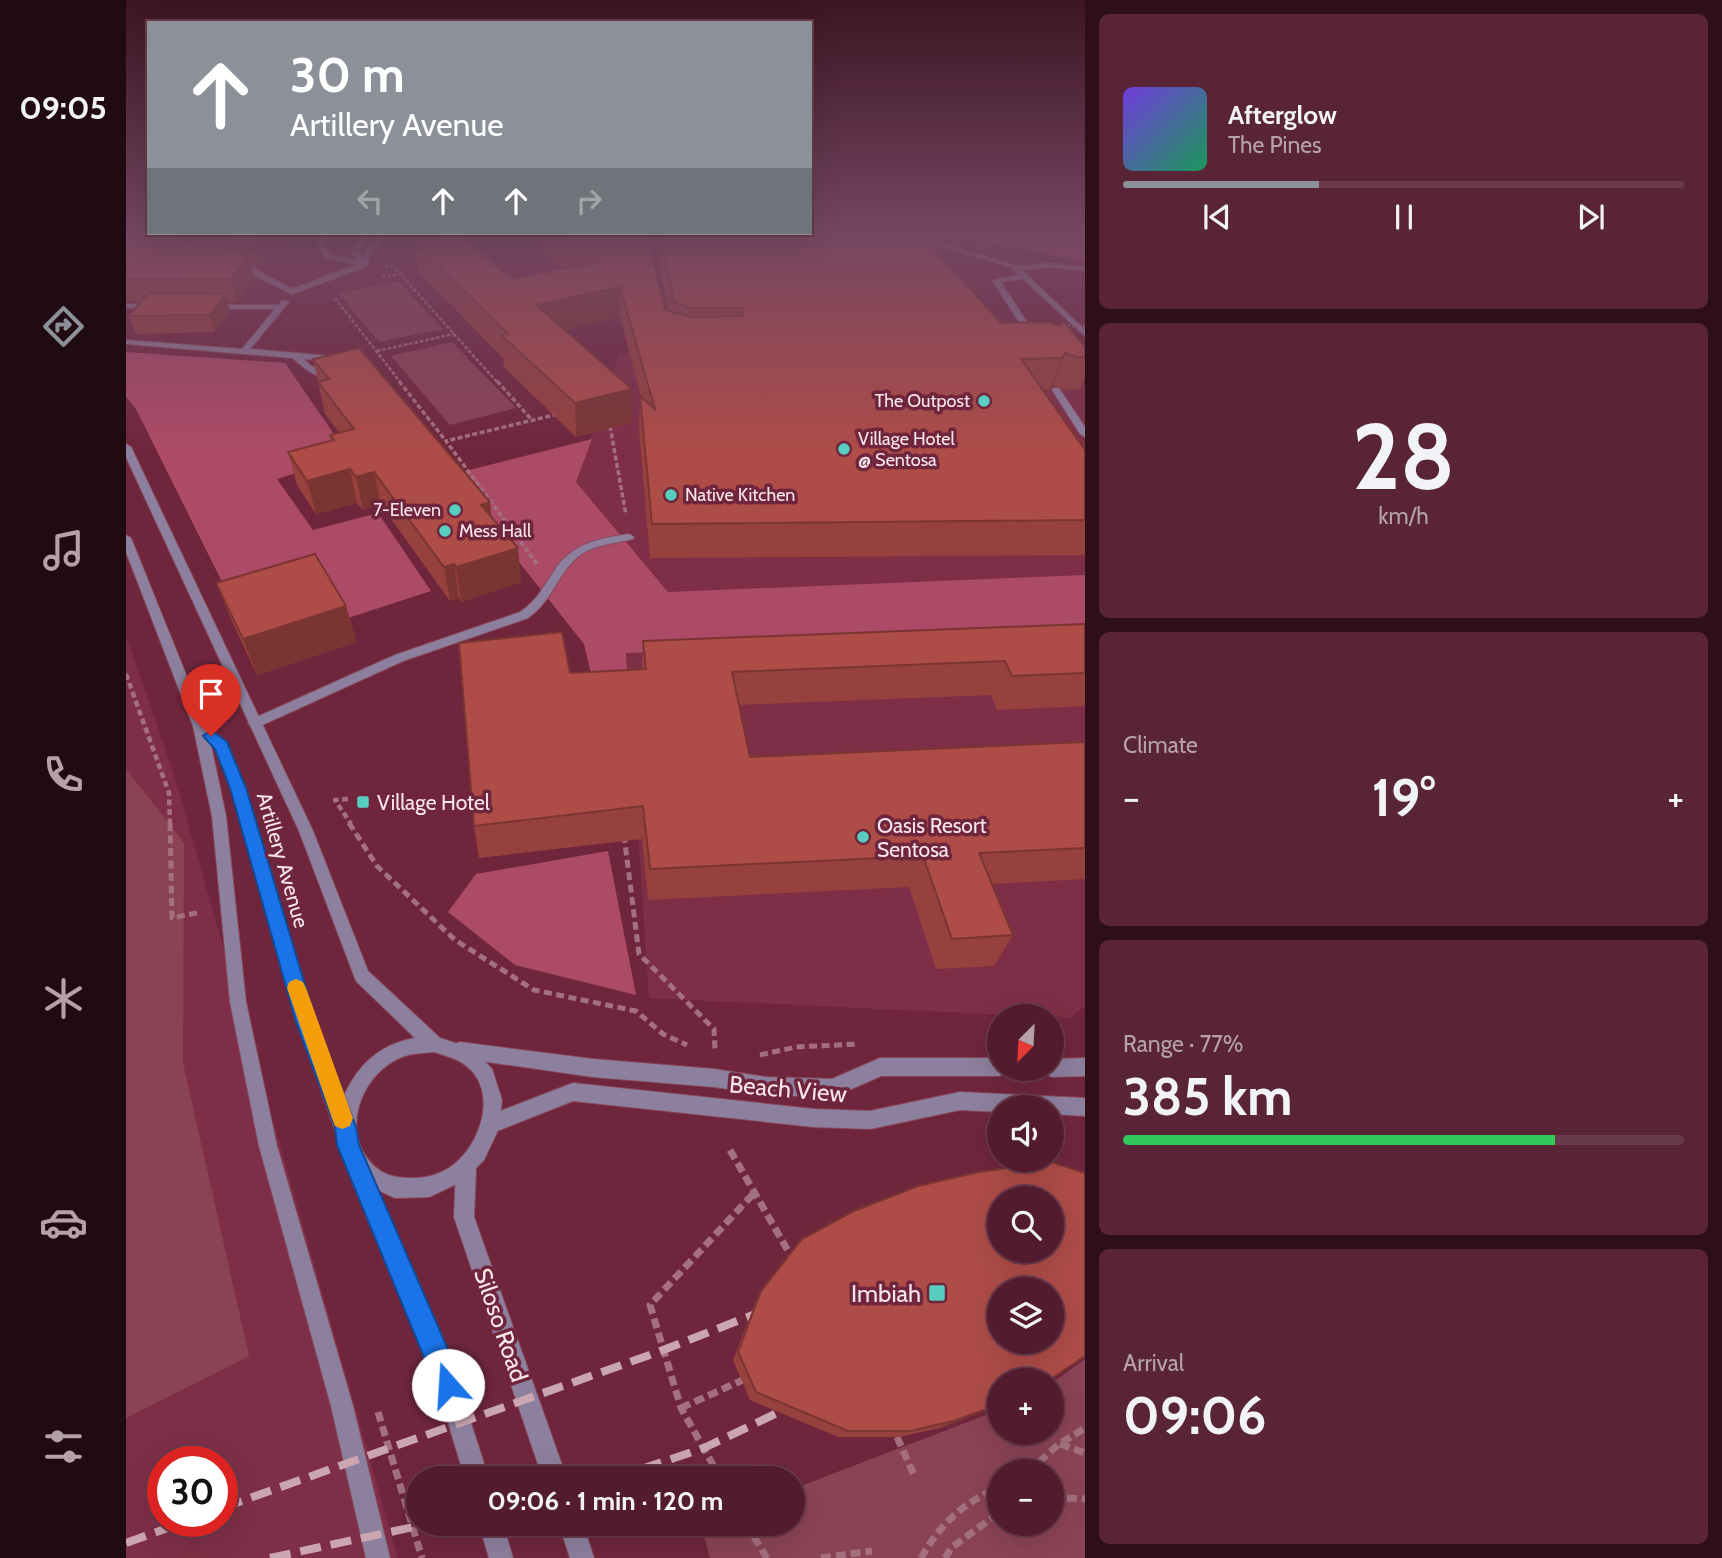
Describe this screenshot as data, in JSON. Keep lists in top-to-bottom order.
{
  "streets": {
    "street": ["Artillery Avenue", "Beach View", "Siloso Road"]
  },
  "crossings": [
    ["Artillery Avenue", "Beach View"],
    ["Artillery Avenue", "Siloso Road"],
    ["Beach View", "Siloso Road"]
  ],
  "places": {
    "other": [
      "The Outpost",
      "Village Hotel @ Sentosa",
      "Native Kitchen",
      "7-Eleven",
      "Mess Hall",
      "Oasis Resort Sentosa"
    ],
    "transit": ["Village Hotel", "Imbiah"]
  },
  "north": "bottom left",
  "page": {
    "tabs": "09:05",
    "turn": ["30 m", "Artillery Avenue"],
    "song": ["Afterglow", "The Pines"],
    "tile": [
      ["28", "km/h"],
      "Climate",
      ["Range · 77%", "385 km"],
      ["Arrival", "09:06"]
    ],
    "heat": ["−", "19°", "+"],
    "map_buttons": ["+", "−"],
    "limit": "30",
    "trip": "09:06 · 1 min · 120 m"
  }
}
